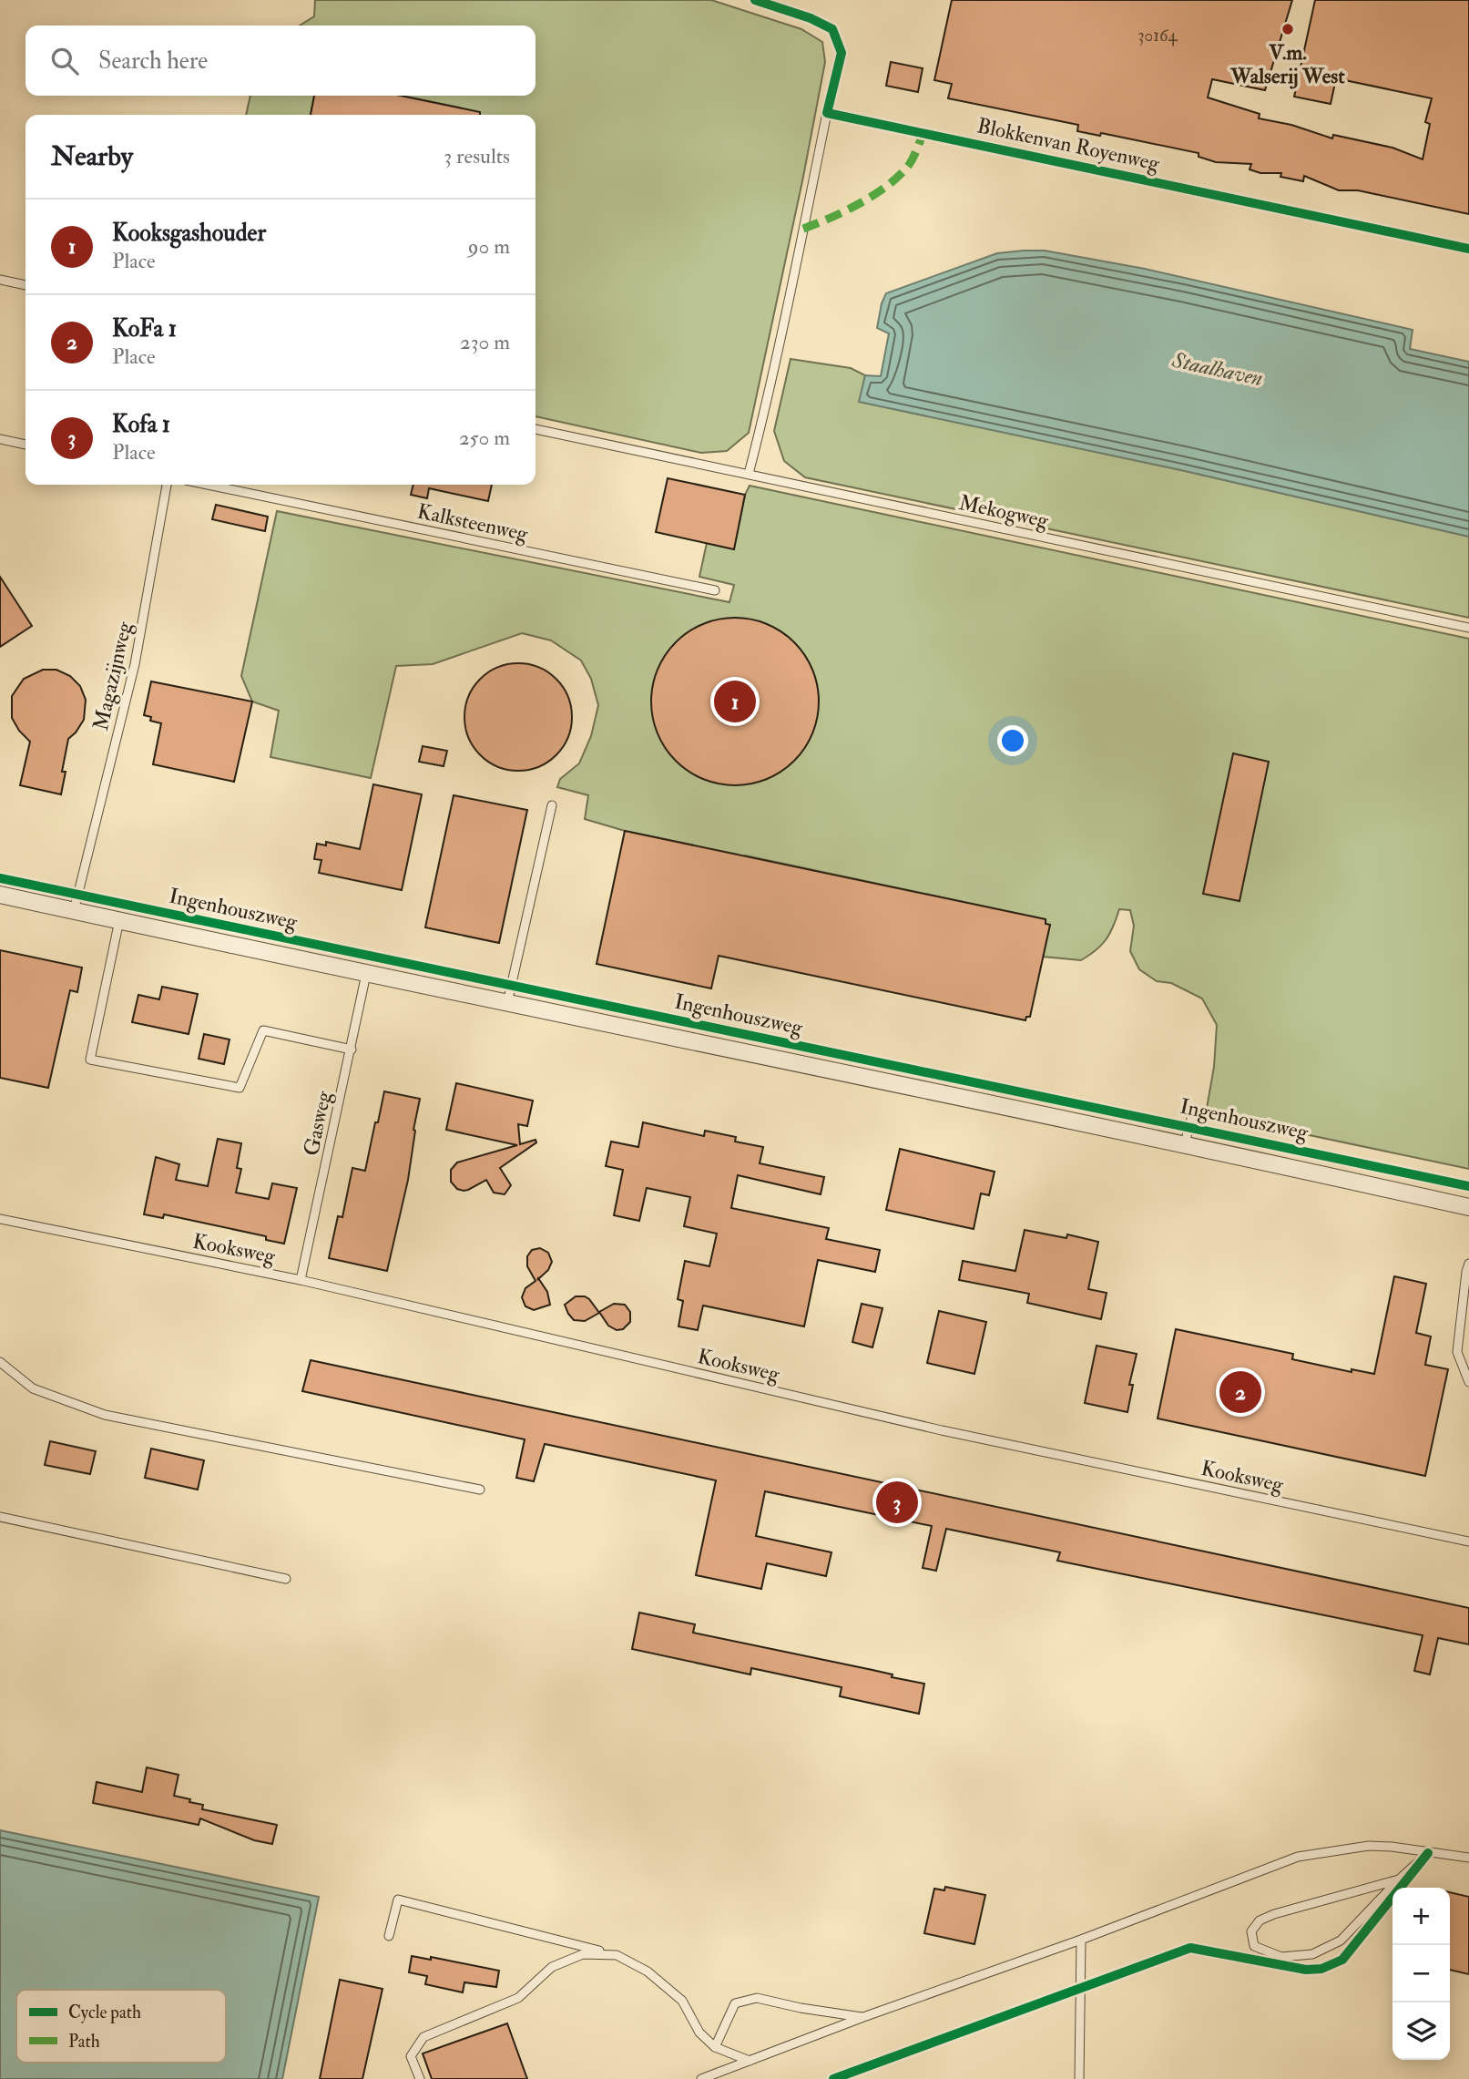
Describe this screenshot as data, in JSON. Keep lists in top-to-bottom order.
{
  "streets": {
    "street": ["Ingenhouszweg"],
    "lane": [
      "Blokkenvan Royenweg",
      "Mekogweg",
      "Kalksteenweg",
      "Magazijnweg",
      "Gasweg",
      "Kooksweg"
    ]
  },
  "crossings": [
    ["Magazijnweg", "Ingenhouszweg"],
    ["Ingenhouszweg", "Gasweg"],
    ["Gasweg", "Kooksweg"]
  ],
  "water": ["Staalhaven"],
  "places": ["V.m. Walserij West"],
  "house_numbers": ["30164"],
  "legend": ["Cycle path", "Path"],
  "page": {
    "search": "Search here",
    "heading": ["Nearby", "3 results"],
    "list": [
      {
        "mark": "1",
        "name": "Kooksgashouder",
        "note": "Place",
        "value": "90 m"
      },
      {
        "mark": "2",
        "name": "KoFa 1",
        "note": "Place",
        "value": "230 m"
      },
      {
        "mark": "3",
        "name": "Kofa 1",
        "note": "Place",
        "value": "250 m"
      }
    ],
    "pins": ["1", "2", "3"],
    "map_buttons": ["+", "−"]
  }
}
